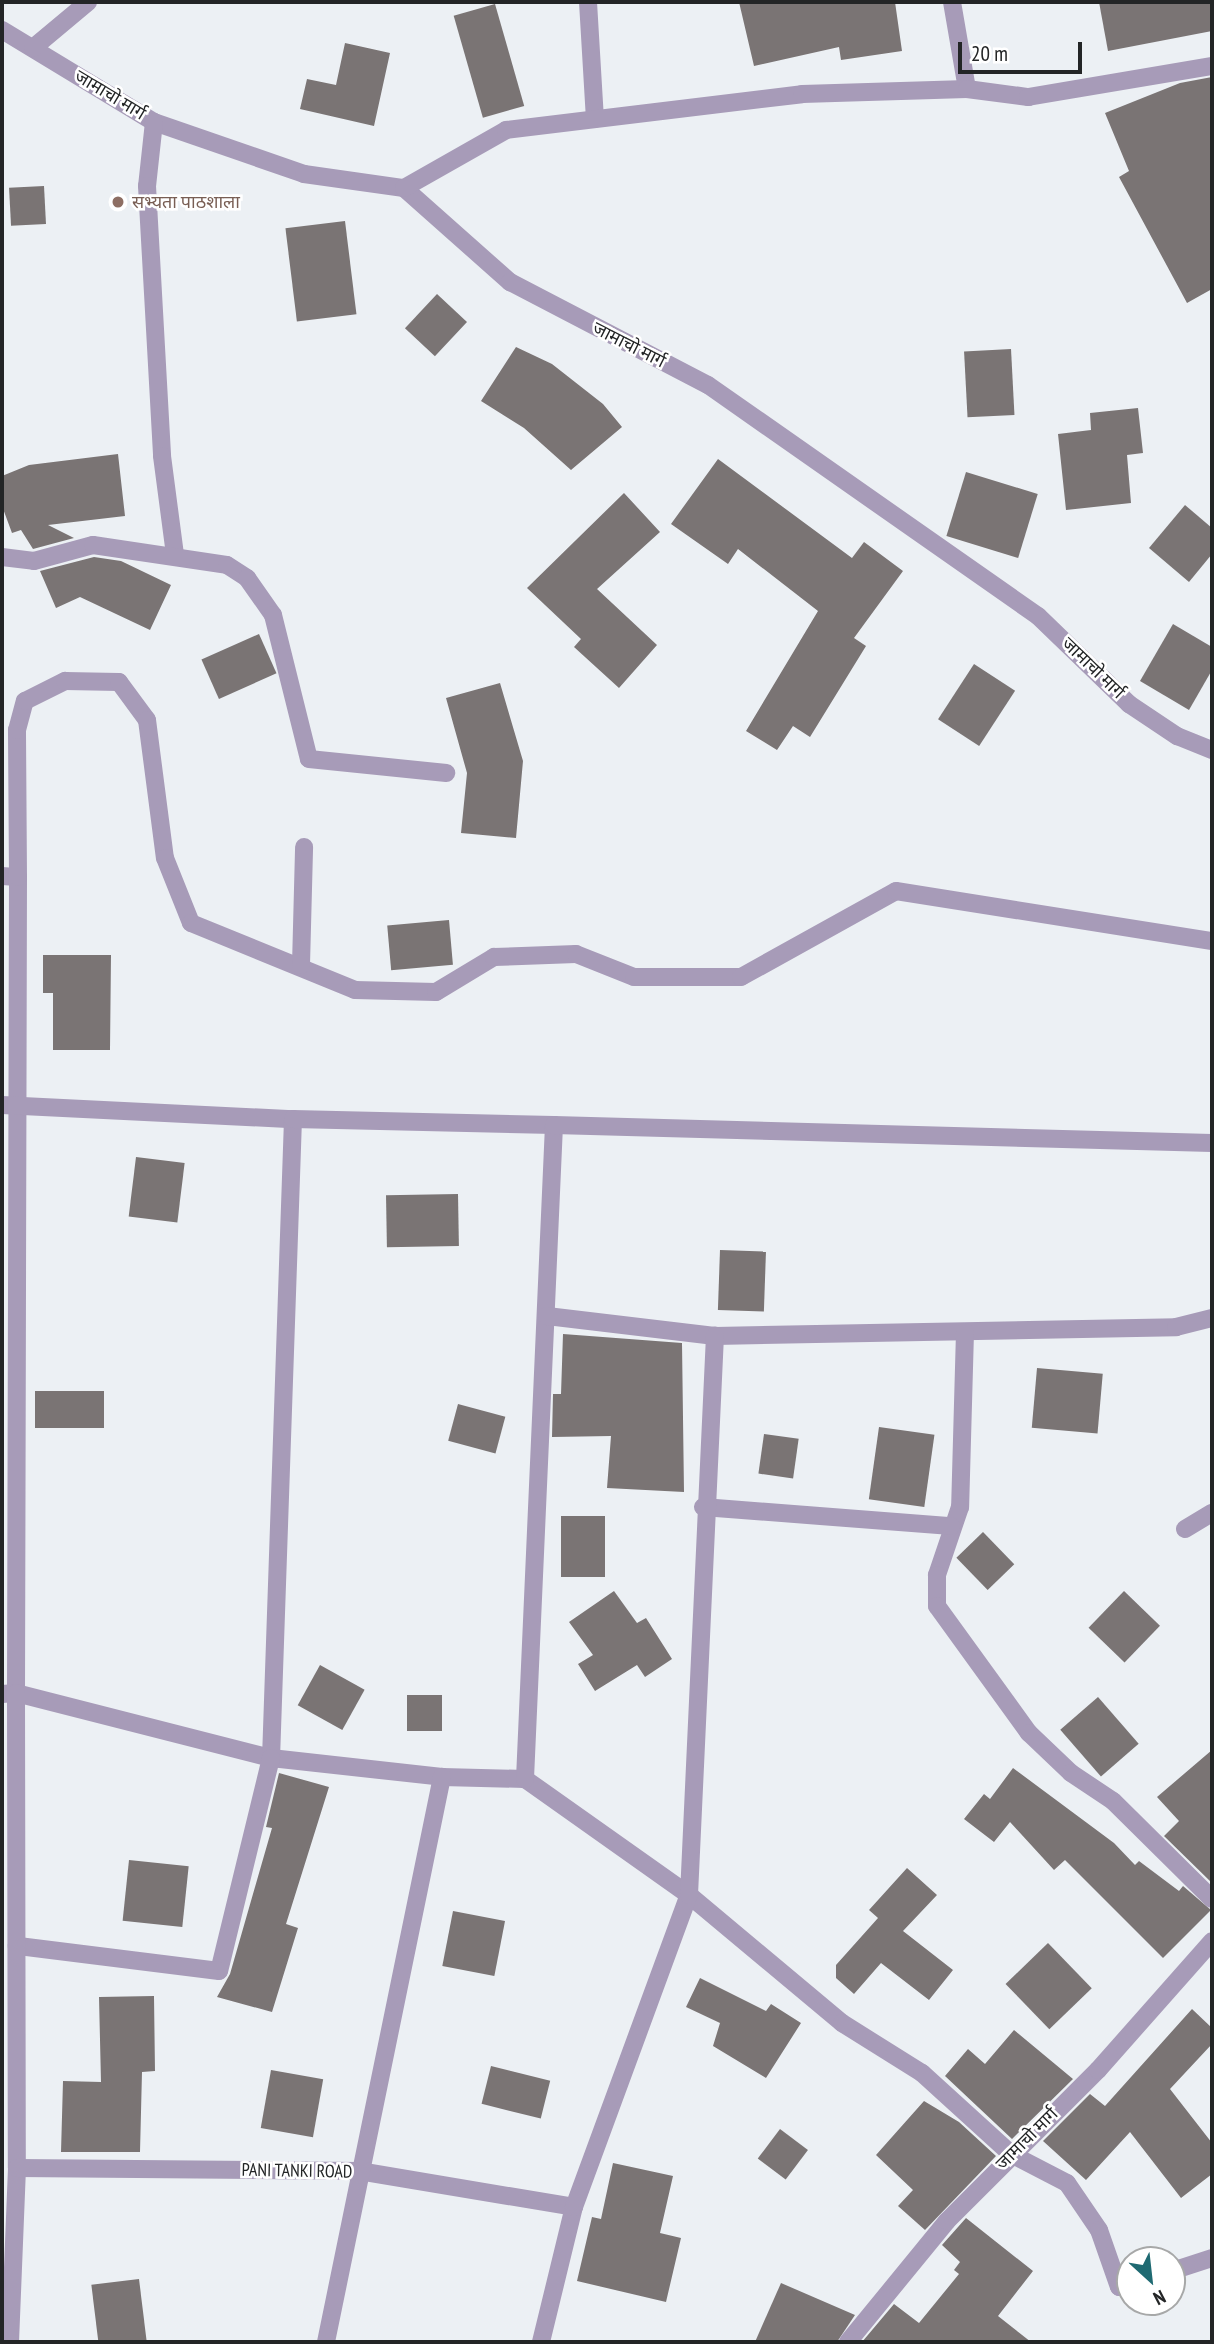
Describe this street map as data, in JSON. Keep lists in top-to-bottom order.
{
  "streets": {
    "street": ["जामाचो मार्ग", "PANI TANKI ROAD"]
  },
  "places": ["सभ्यता पाठशाला"],
  "scale_bar": "20 m",
  "north": "bottom right"
}
